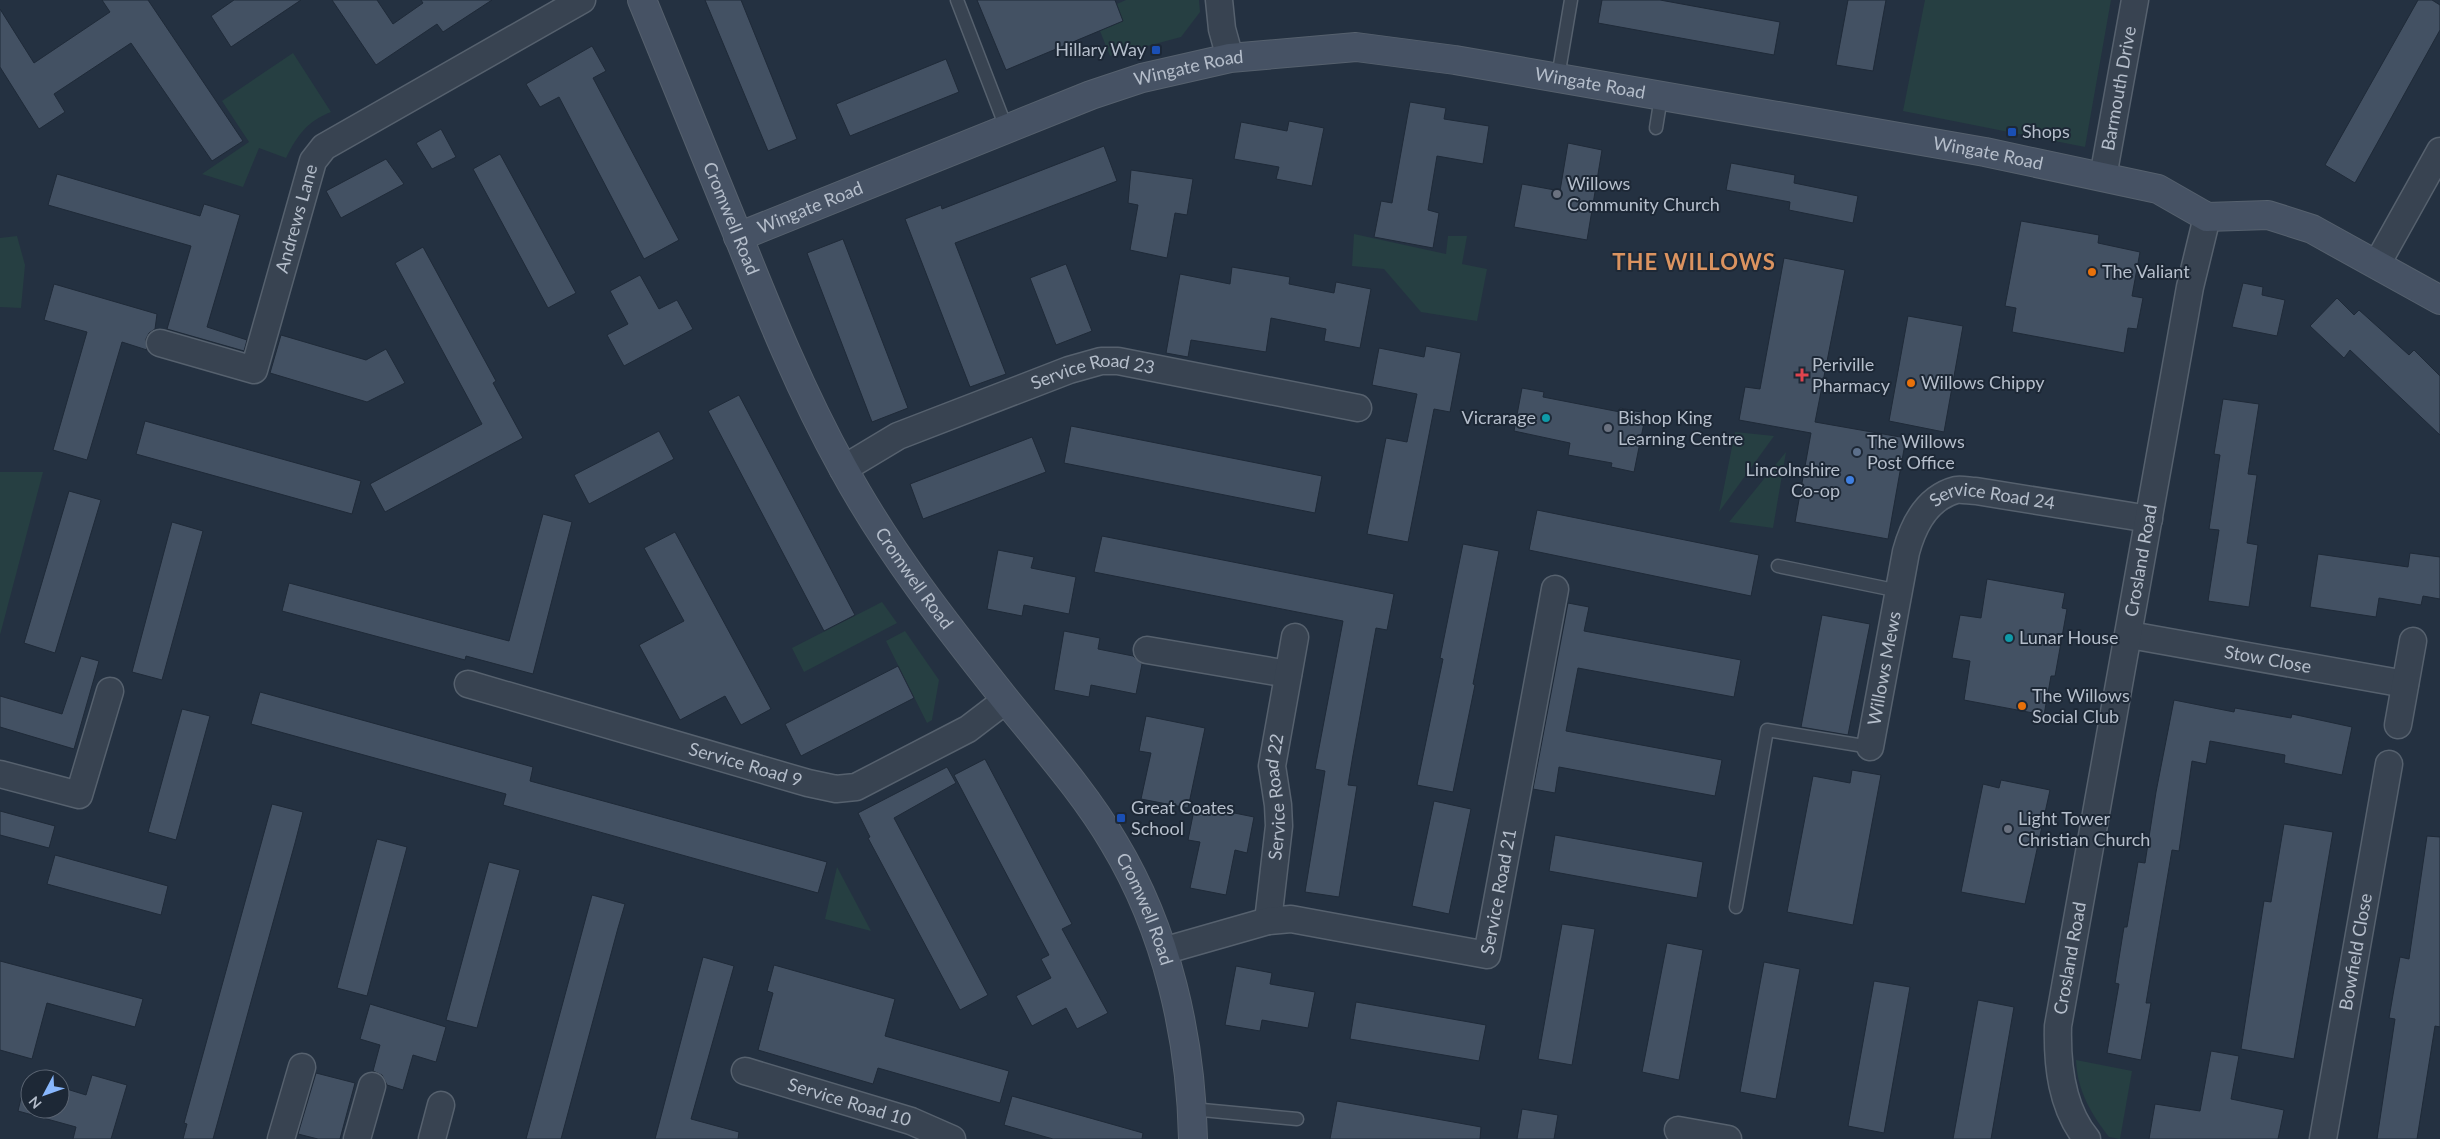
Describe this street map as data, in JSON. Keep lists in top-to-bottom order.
{
  "streets": {
    "street": [
      "Wingate Road",
      "Barmouth Drive",
      "Andrews Lane",
      "Cromwell Road",
      "Service Road 23",
      "Service Road 24",
      "Crosland Road",
      "Stow Close",
      "Willows Mews",
      "Service Road 9",
      "Service Road 22",
      "Service Road 21",
      "Bowfield Close",
      "Service Road 10"
    ]
  },
  "crossings": [
    ["Wingate Road", "Barmouth Drive"],
    ["Wingate Road", "Cromwell Road"],
    ["Wingate Road", "Crosland Road"],
    ["Cromwell Road", "Service Road 23"],
    ["Cromwell Road", "Service Road 9"],
    ["Cromwell Road", "Service Road 21"],
    ["Service Road 24", "Crosland Road"],
    ["Service Road 24", "Willows Mews"],
    ["Crosland Road", "Stow Close"],
    ["Service Road 22", "Service Road 21"]
  ],
  "districts": ["THE WILLOWS"],
  "places": {
    "transit": ["Hillary Way", "Shops", "Great Coates School"],
    "other": [
      "Willows Community Church",
      "The Valiant",
      "Willows Chippy",
      "Vicrarage",
      "Bishop King Learning Centre",
      "The Willows Post Office",
      "Lincolnshire Co-op",
      "Lunar House",
      "The Willows Social Club",
      "Light Tower Christian Church"
    ],
    "health": ["Periville Pharmacy"]
  },
  "north": "bottom left"
}
